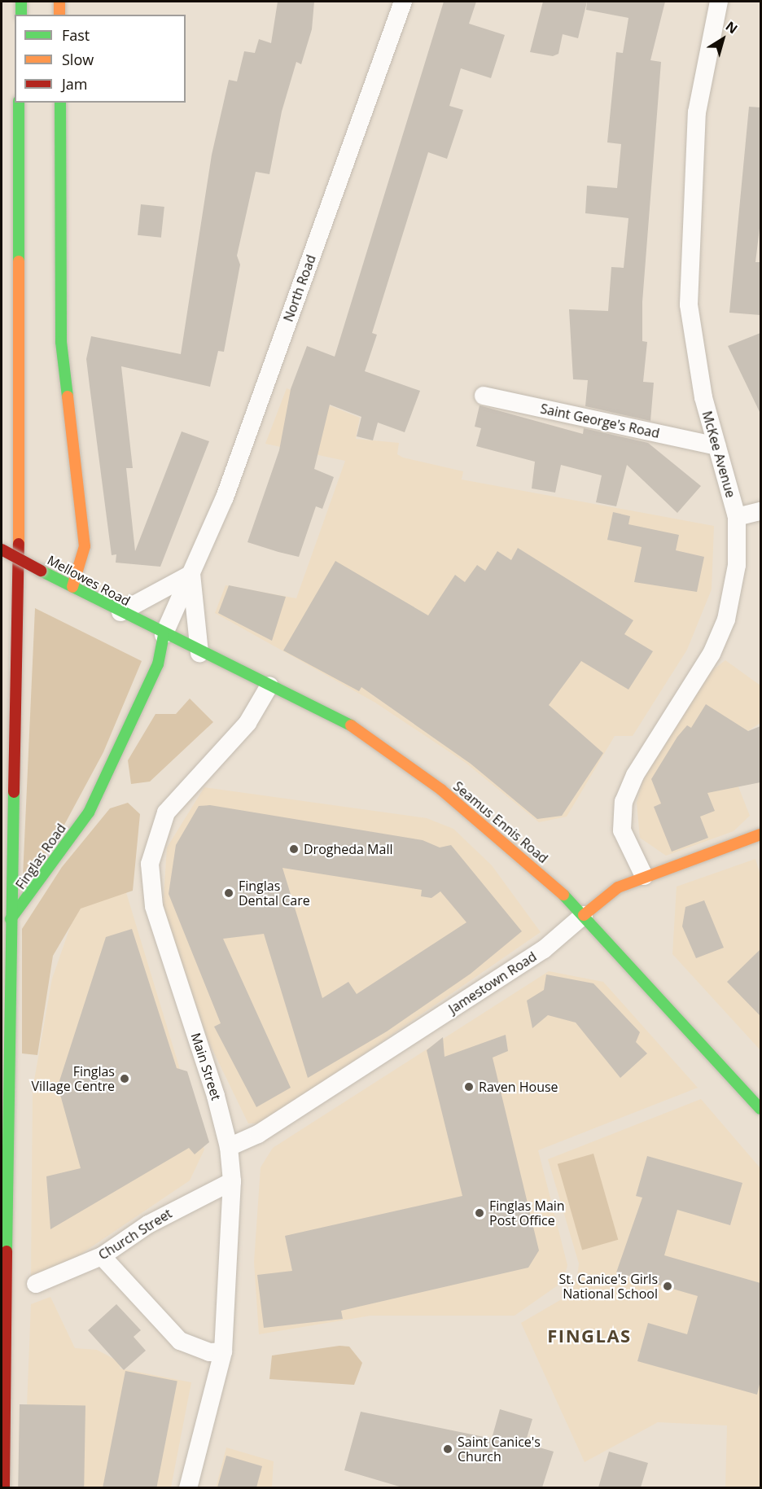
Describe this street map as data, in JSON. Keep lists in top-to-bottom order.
{
  "streets": {
    "main road": [
      "Mellowes Road",
      "Seamus Ennis Road",
      "Finglas Road",
      "Jamestown Road"
    ],
    "street": [
      "North Road",
      "Saint George's Road",
      "McKee Avenue",
      "Main Street",
      "Church Street"
    ]
  },
  "crossings": [
    ["North Road", "Mellowes Road"],
    ["North Road", "Seamus Ennis Road"],
    ["North Road", "Finglas Road"],
    ["Saint George's Road", "McKee Avenue"],
    ["McKee Avenue", "Jamestown Road"],
    ["Mellowes Road", "Seamus Ennis Road"],
    ["Mellowes Road", "Finglas Road"],
    ["Seamus Ennis Road", "Finglas Road"],
    ["Seamus Ennis Road", "Jamestown Road"],
    ["Seamus Ennis Road", "Main Street"],
    ["Jamestown Road", "Main Street"],
    ["Main Street", "Church Street"]
  ],
  "districts": ["FINGLAS"],
  "places": [
    "Drogheda Mall",
    "Finglas Dental Care",
    "Finglas Village Centre",
    "Raven House",
    "Finglas Main Post Office",
    "St. Canice's Girls National School",
    "Saint Canice's Church"
  ],
  "legend": ["Fast", "Slow", "Jam"],
  "north": "top right"
}
